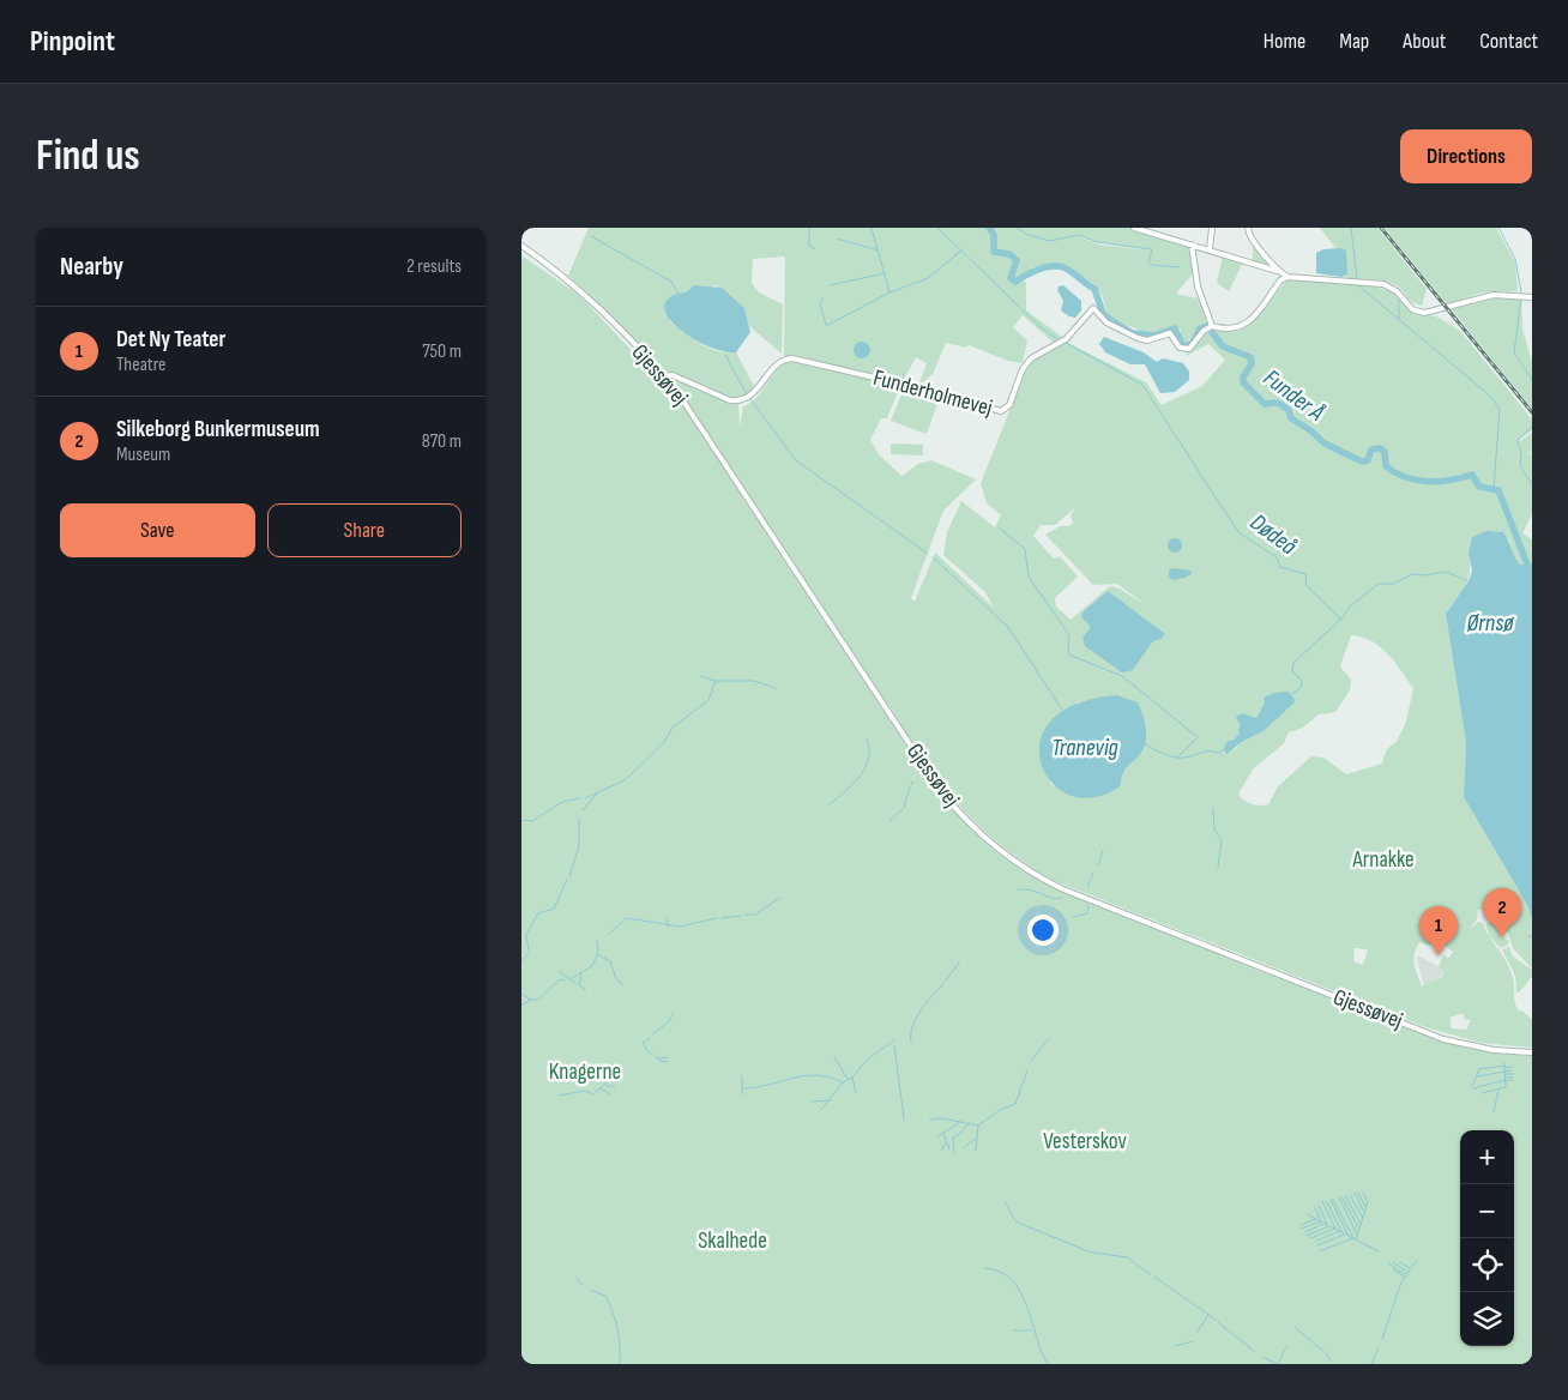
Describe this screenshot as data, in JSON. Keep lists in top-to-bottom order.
{
  "streets": {
    "street": ["Gjessøvej", "Funderholmevej"]
  },
  "crossings": [
    ["Gjessøvej", "Funderholmevej"]
  ],
  "water": [
    "Funder Å",
    "Dødeå",
    "Ørnsø",
    "Tranevig"
  ],
  "parks": [
    "Arnakke",
    "Knagerne",
    "Vesterskov",
    "Skalhede"
  ],
  "page": {
    "header": "Pinpoint",
    "nav": [
      "Home",
      "Map",
      "About",
      "Contact"
    ],
    "buttons": [
      "Directions",
      ["Save", "Share"]
    ],
    "title": "Find us",
    "heading": ["Nearby", "2 results"],
    "list": [
      {
        "mark": "1",
        "name": "Det Ny Teater",
        "note": "Theatre",
        "value": "750 m"
      },
      {
        "mark": "2",
        "name": "Silkeborg Bunkermuseum",
        "note": "Museum",
        "value": "870 m"
      }
    ],
    "pins": ["2", "1"],
    "map_buttons": ["+", "−"]
  }
}
